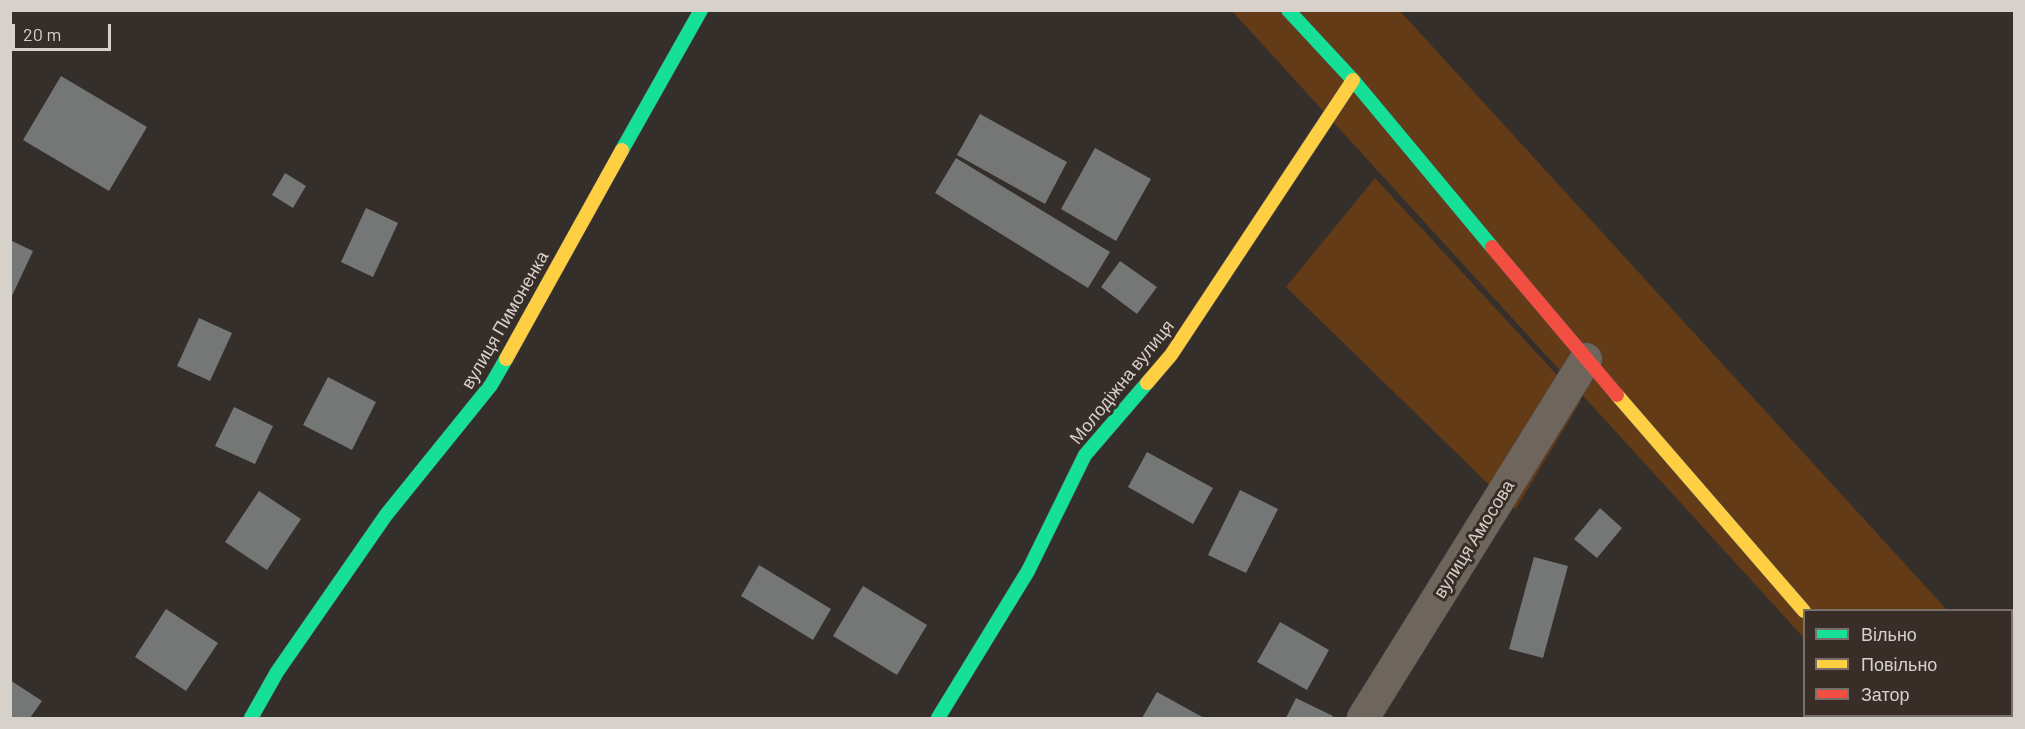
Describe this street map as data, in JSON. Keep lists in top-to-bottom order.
{
  "streets": {
    "street": ["вулиця Пимоненка", "Молодіжна вулиця", "вулиця Амосова"]
  },
  "legend": ["Вільно", "Повільно", "Затор"],
  "scale_bar": "20 m"
}
